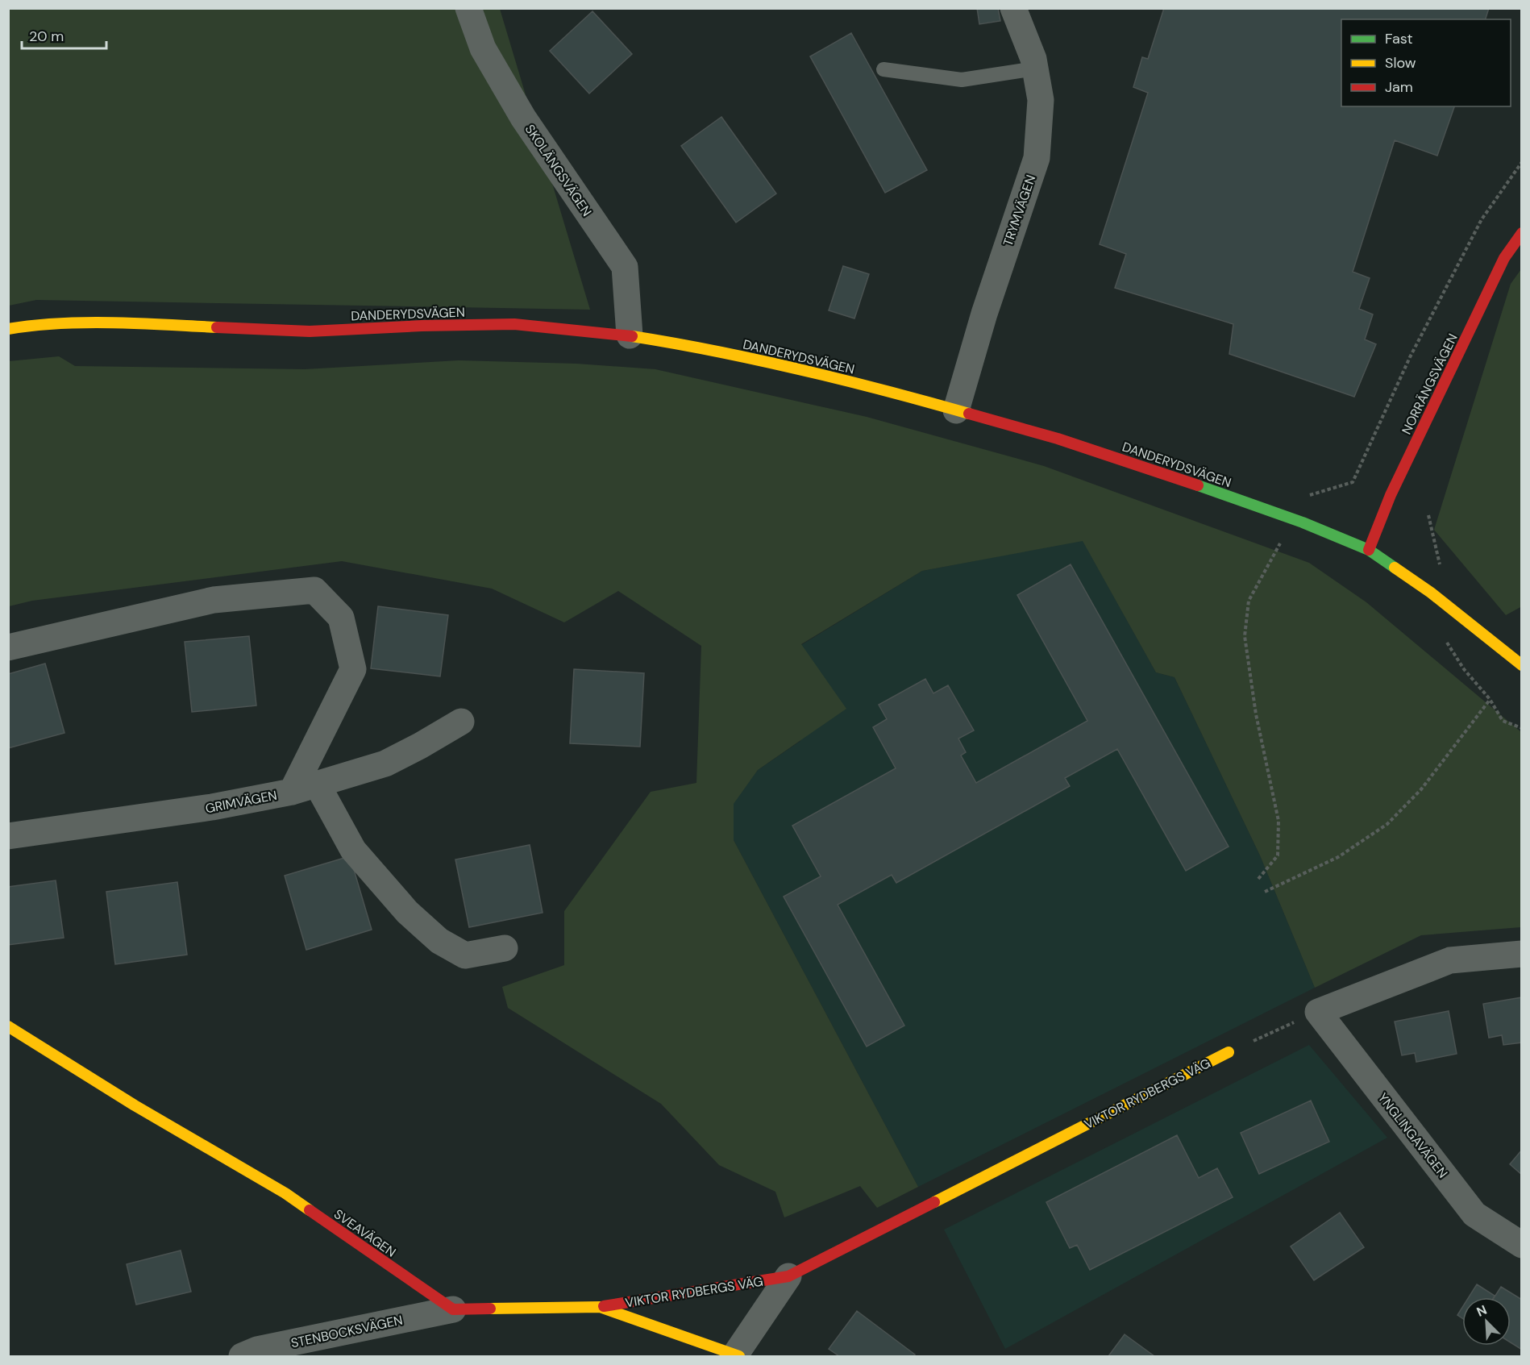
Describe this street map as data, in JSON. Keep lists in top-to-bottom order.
{
  "streets": {
    "street": [
      "SKOLÄNGSVÄGEN",
      "TRYMVÄGEN",
      "DANDERYDSVÄGEN",
      "NORRÄNGSVÄGEN",
      "GRIMVÄGEN",
      "VIKTOR RYDBERGS VÄG",
      "YNGLINGAVÄGEN",
      "SVEAVÄGEN",
      "STENBOCKSVÄGEN"
    ]
  },
  "crossings": [
    ["SKOLÄNGSVÄGEN", "DANDERYDSVÄGEN"],
    ["TRYMVÄGEN", "DANDERYDSVÄGEN"],
    ["DANDERYDSVÄGEN", "NORRÄNGSVÄGEN"],
    ["SVEAVÄGEN", "STENBOCKSVÄGEN"]
  ],
  "legend": ["Fast", "Slow", "Jam"],
  "scale_bar": "20 m",
  "north": "top left"
}
